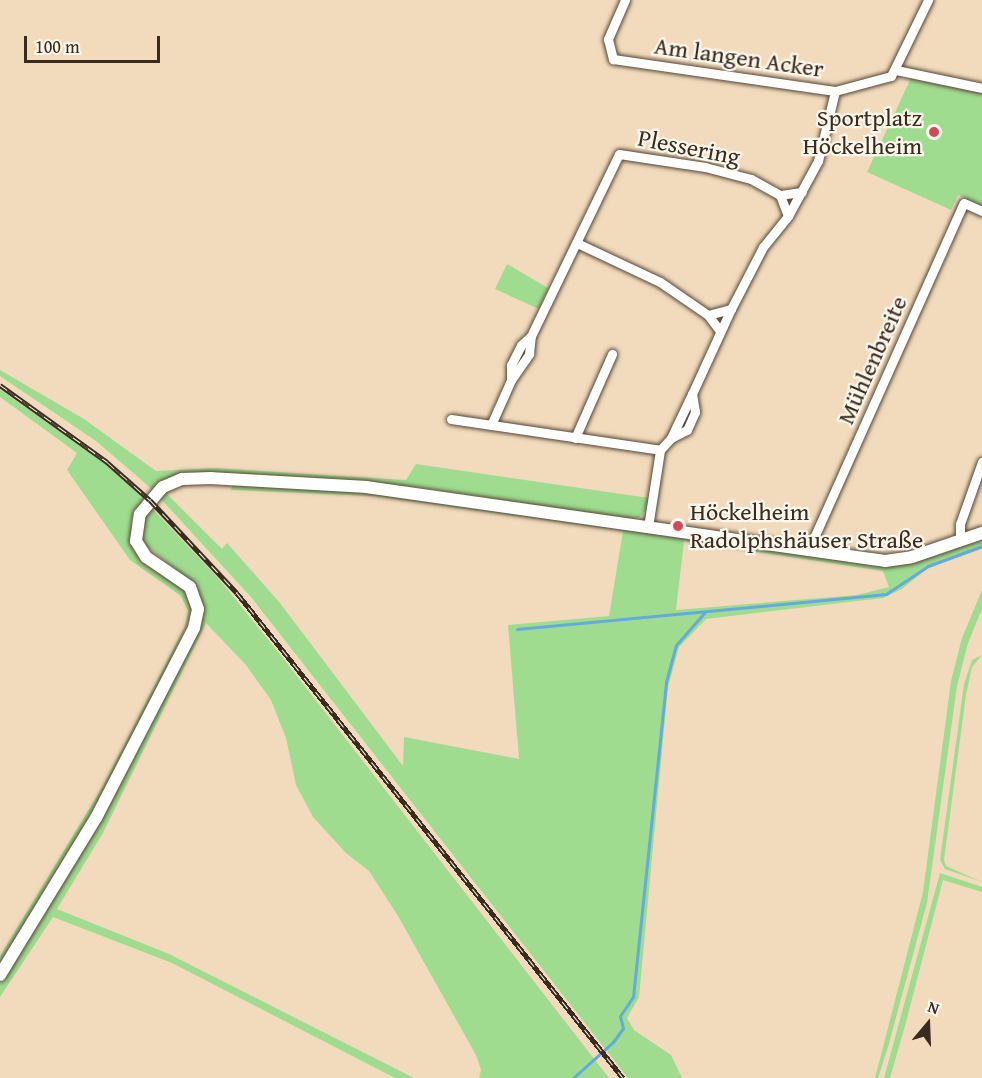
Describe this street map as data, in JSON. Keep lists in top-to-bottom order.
{
  "streets": {
    "street": ["Am langen Acker", "Plessering", "Mühlenbreite"]
  },
  "places": ["Sportplatz Höckelheim", "Höckelheim Radolphshäuser Straße"],
  "scale_bar": "100 m",
  "north": "top"
}
